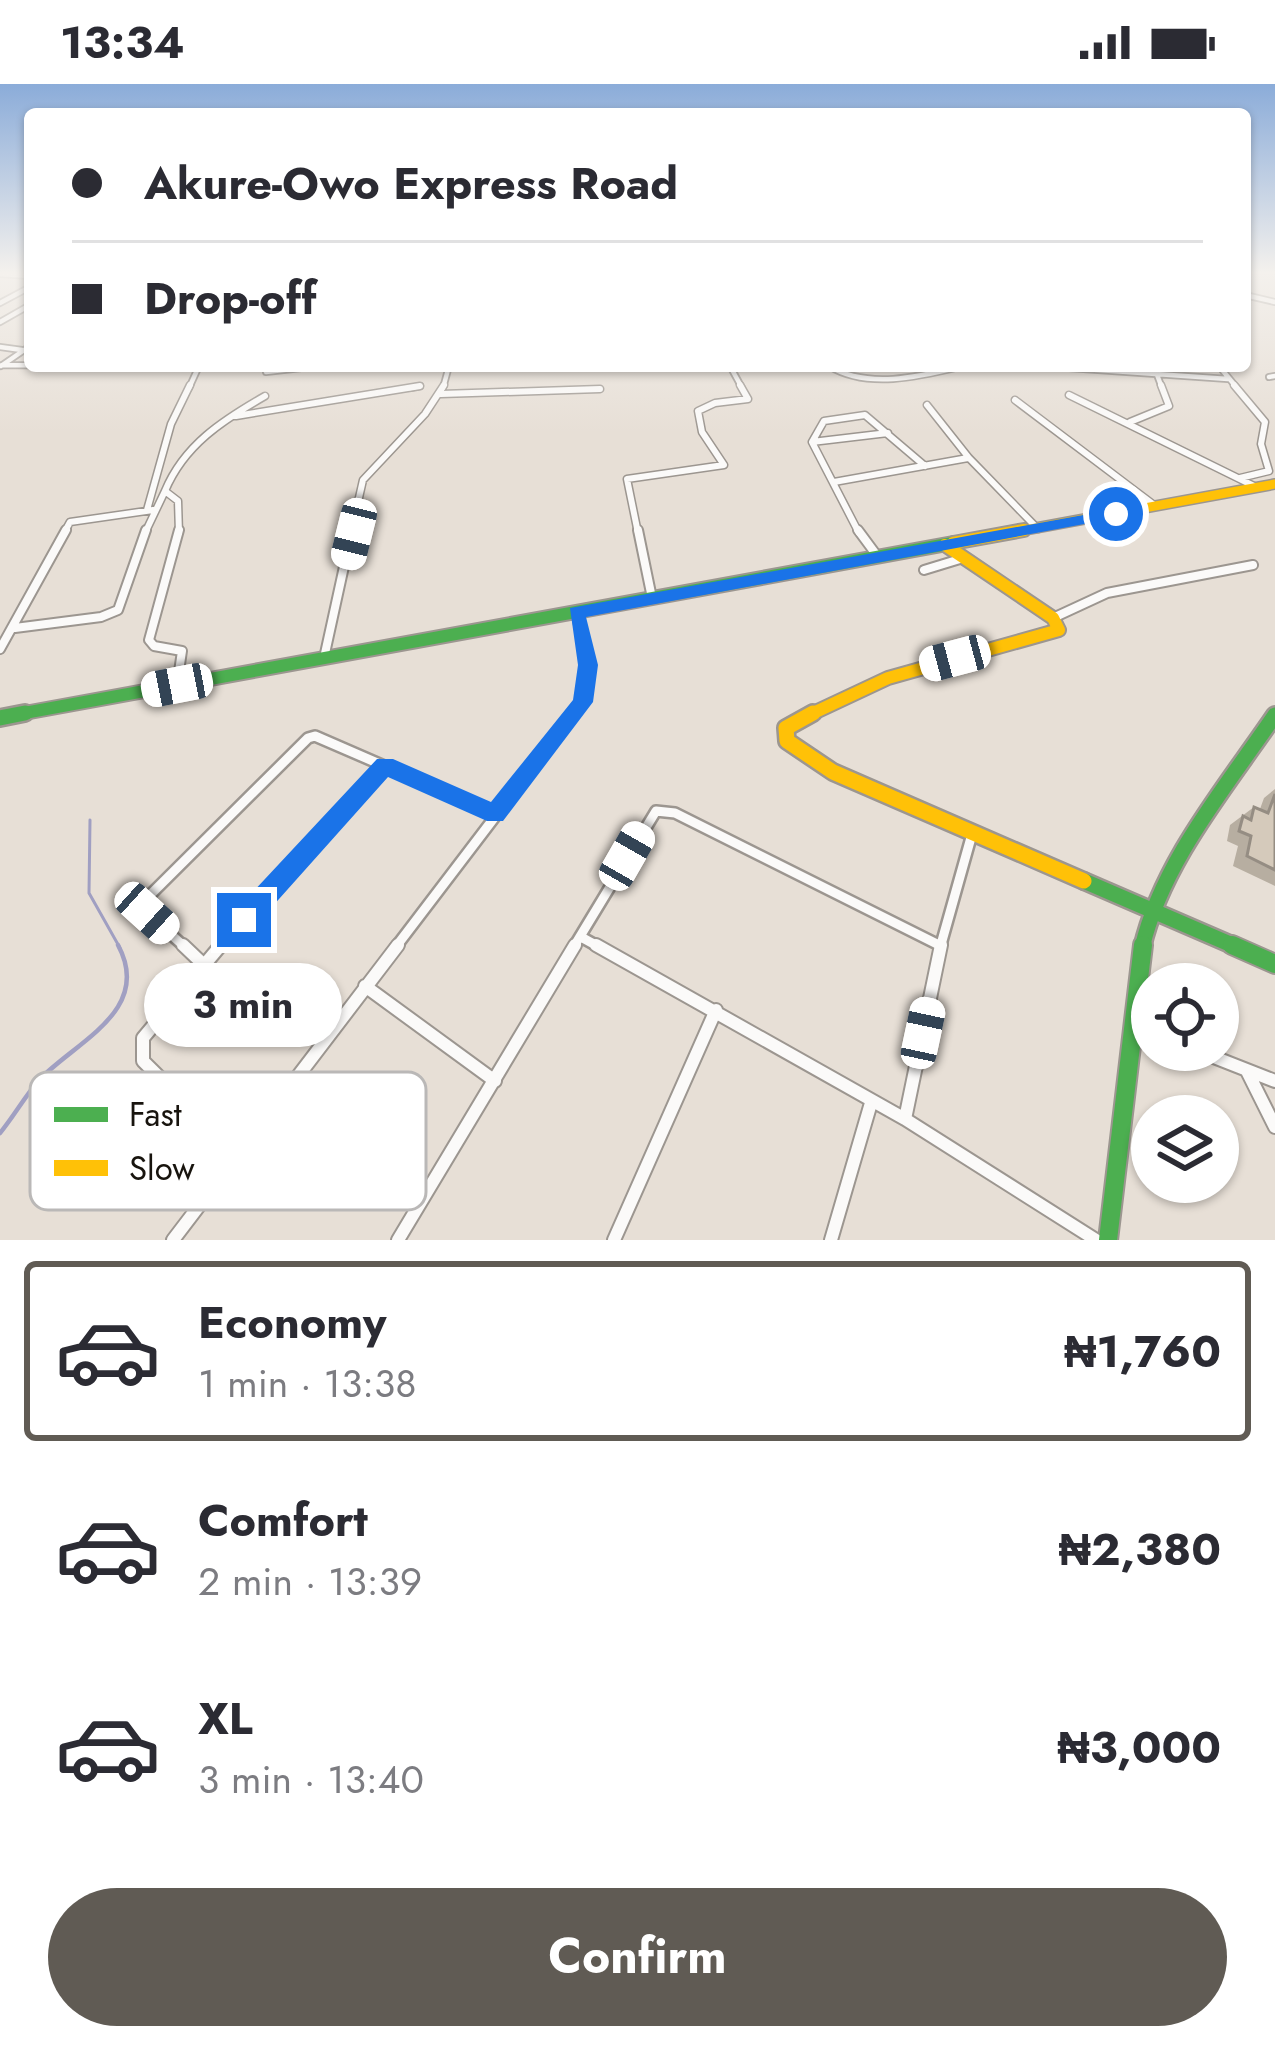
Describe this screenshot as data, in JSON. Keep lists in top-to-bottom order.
{
  "legend": ["Fast", "Slow"],
  "page": {
    "status": "13:34",
    "banner": ["Akure-Owo Express Road", "Drop-off"],
    "bubble": "3 min",
    "list": [
      {
        "name": "Economy",
        "note": "1 min · 13:38",
        "value": "₦1,760"
      },
      {
        "name": "Comfort",
        "note": "2 min · 13:39",
        "value": "₦2,380"
      },
      {
        "name": "XL",
        "note": "3 min · 13:40",
        "value": "₦3,000"
      }
    ],
    "buttons": "Confirm"
  }
}
